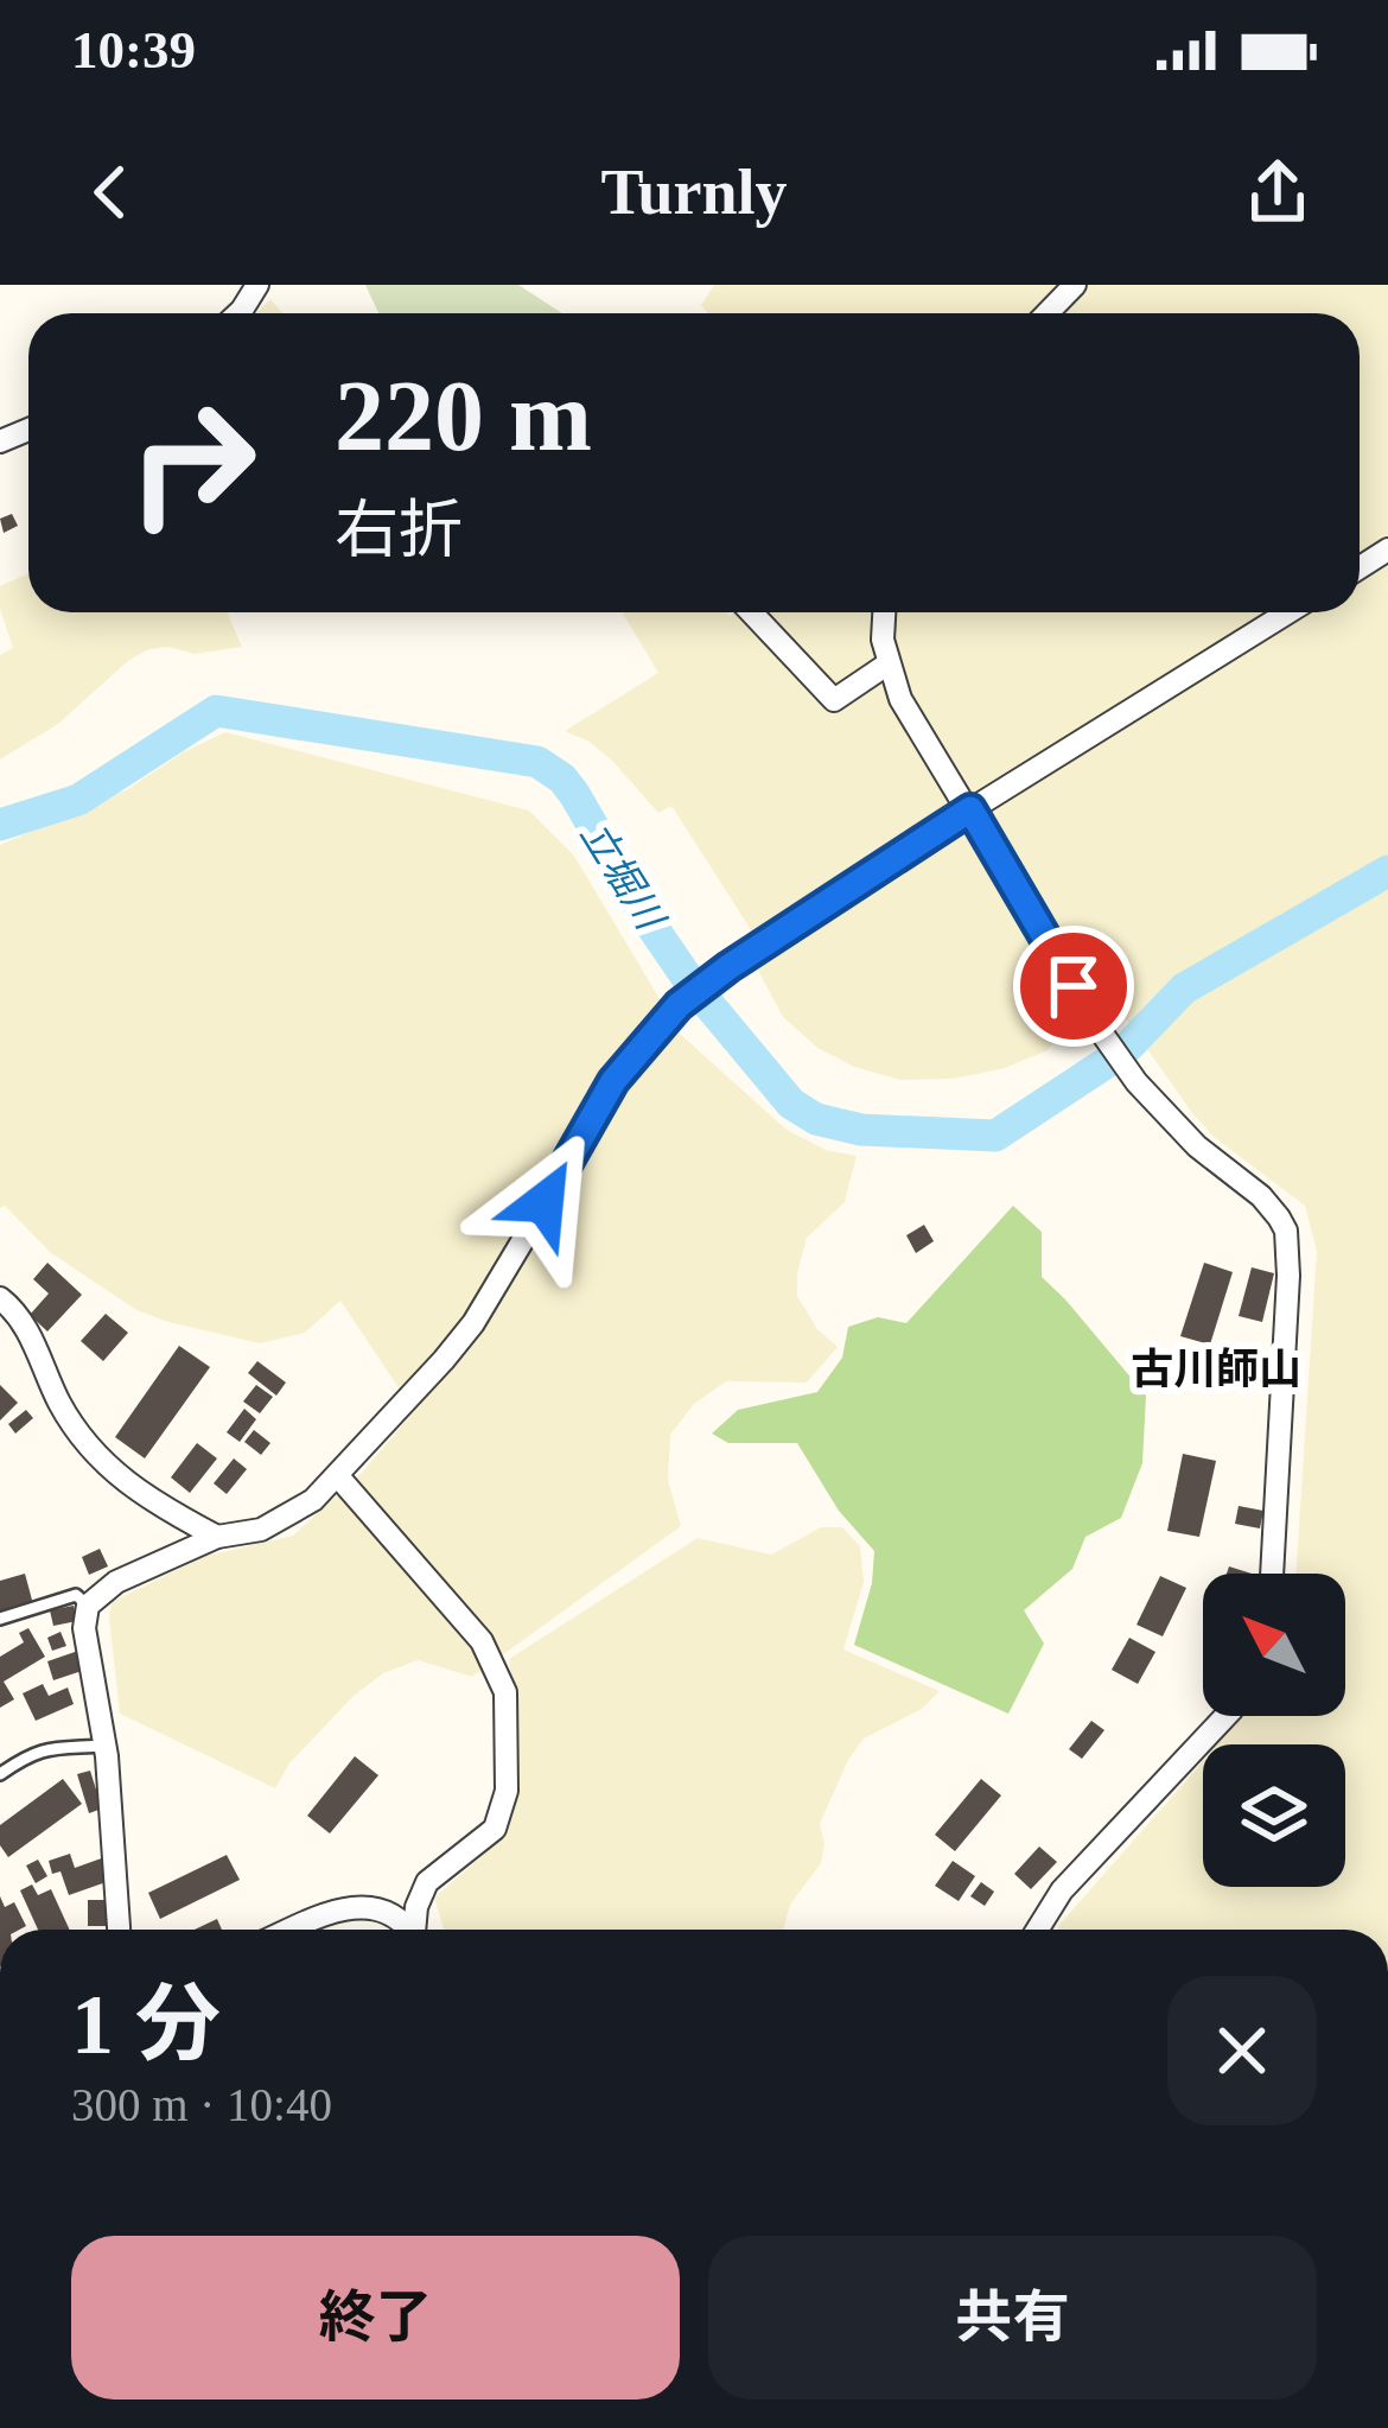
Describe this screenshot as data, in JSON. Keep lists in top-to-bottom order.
{
  "districts": ["古川師山"],
  "water": ["立堀川"],
  "north": "top left",
  "page": {
    "status": "10:39",
    "header": "Turnly",
    "turn": ["220 m", "右折"],
    "heading": ["1 分", "300 m · 10:40"],
    "buttons": ["終了", "共有"]
  }
}
